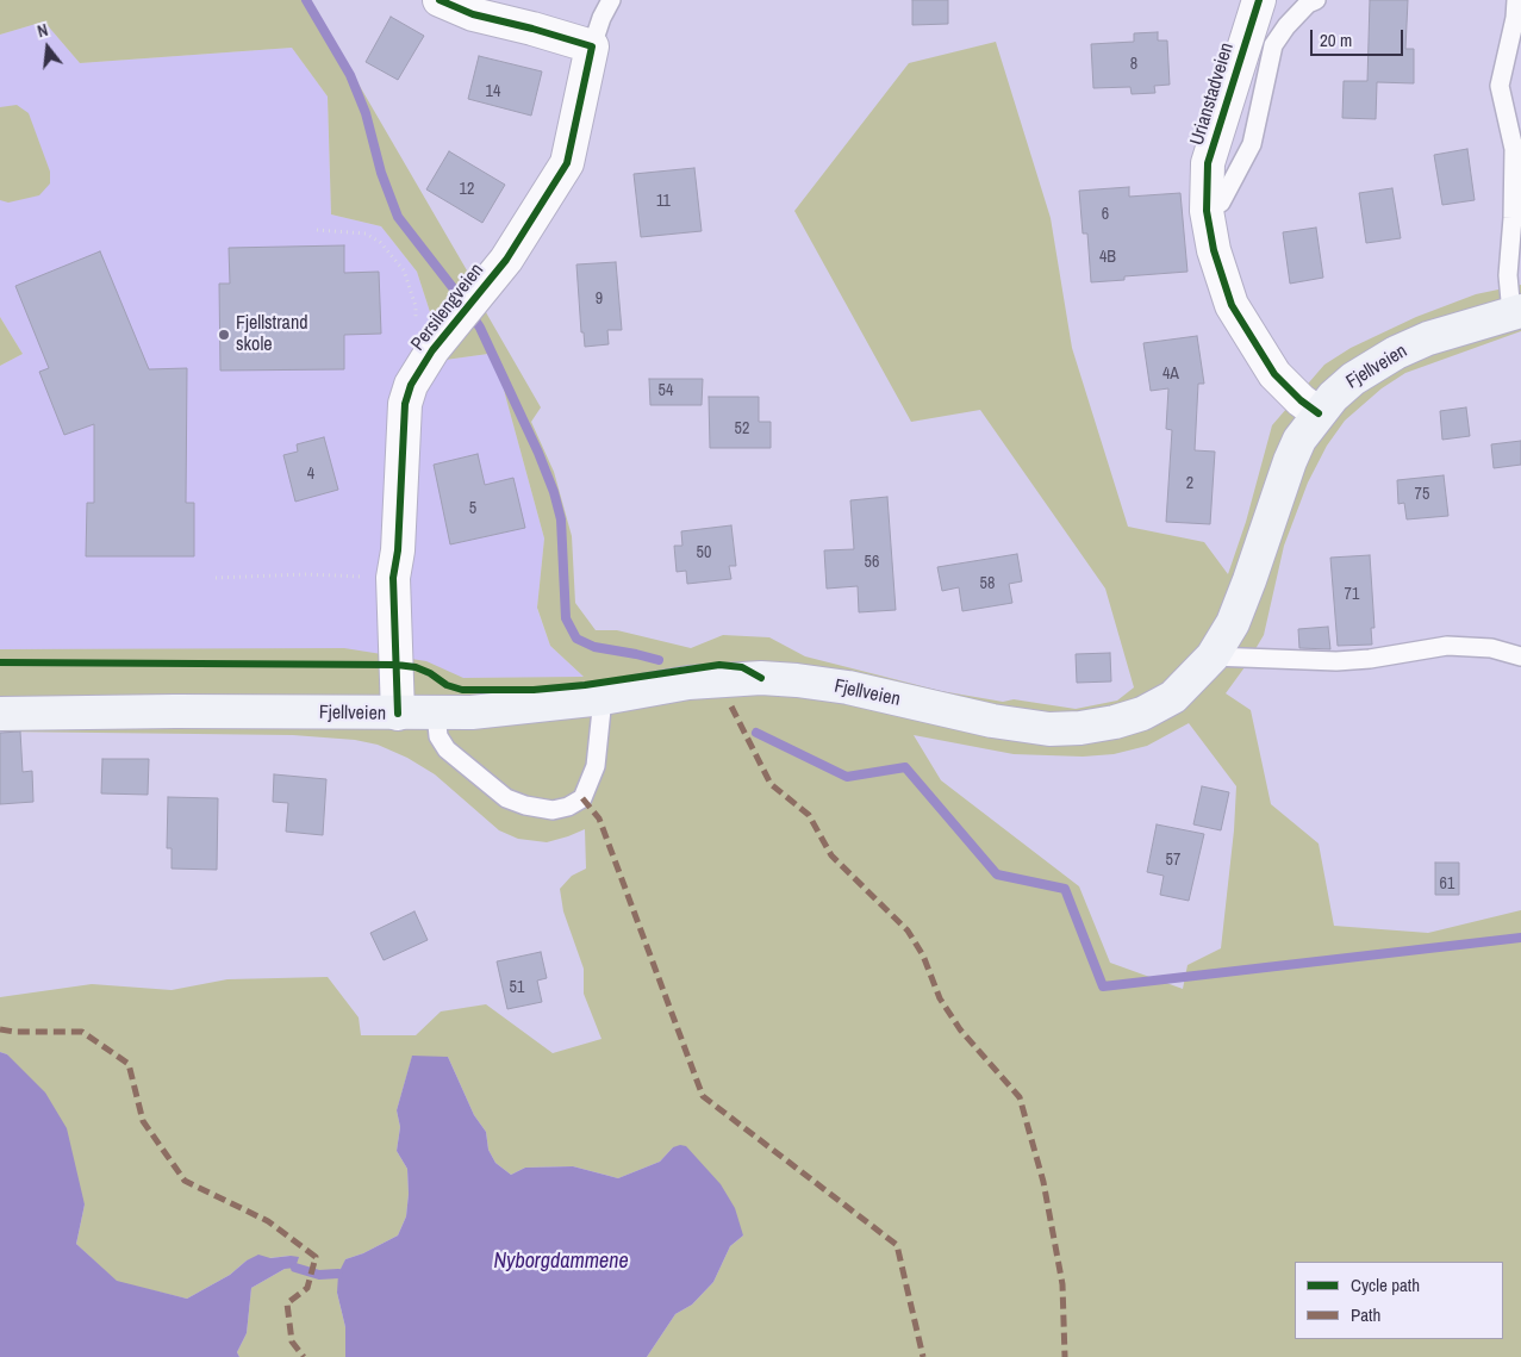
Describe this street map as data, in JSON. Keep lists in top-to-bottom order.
{
  "streets": {
    "main road": ["Fjellveien"],
    "street": ["Urianstadveien", "Persilengveien"]
  },
  "crossings": [
    ["Urianstadveien", "Fjellveien"],
    ["Persilengveien", "Fjellveien"]
  ],
  "water": ["Nyborgdammene"],
  "places": ["Fjellstrand skole"],
  "house_numbers": [
    "8",
    "14",
    "12",
    "11",
    "6",
    "4B",
    "9",
    "4A",
    "54",
    "52",
    "4",
    "2",
    "75",
    "5",
    "50",
    "56",
    "58",
    "71",
    "57",
    "61",
    "51"
  ],
  "legend": ["Cycle path", "Path"],
  "scale_bar": "20 m",
  "north": "top"
}
